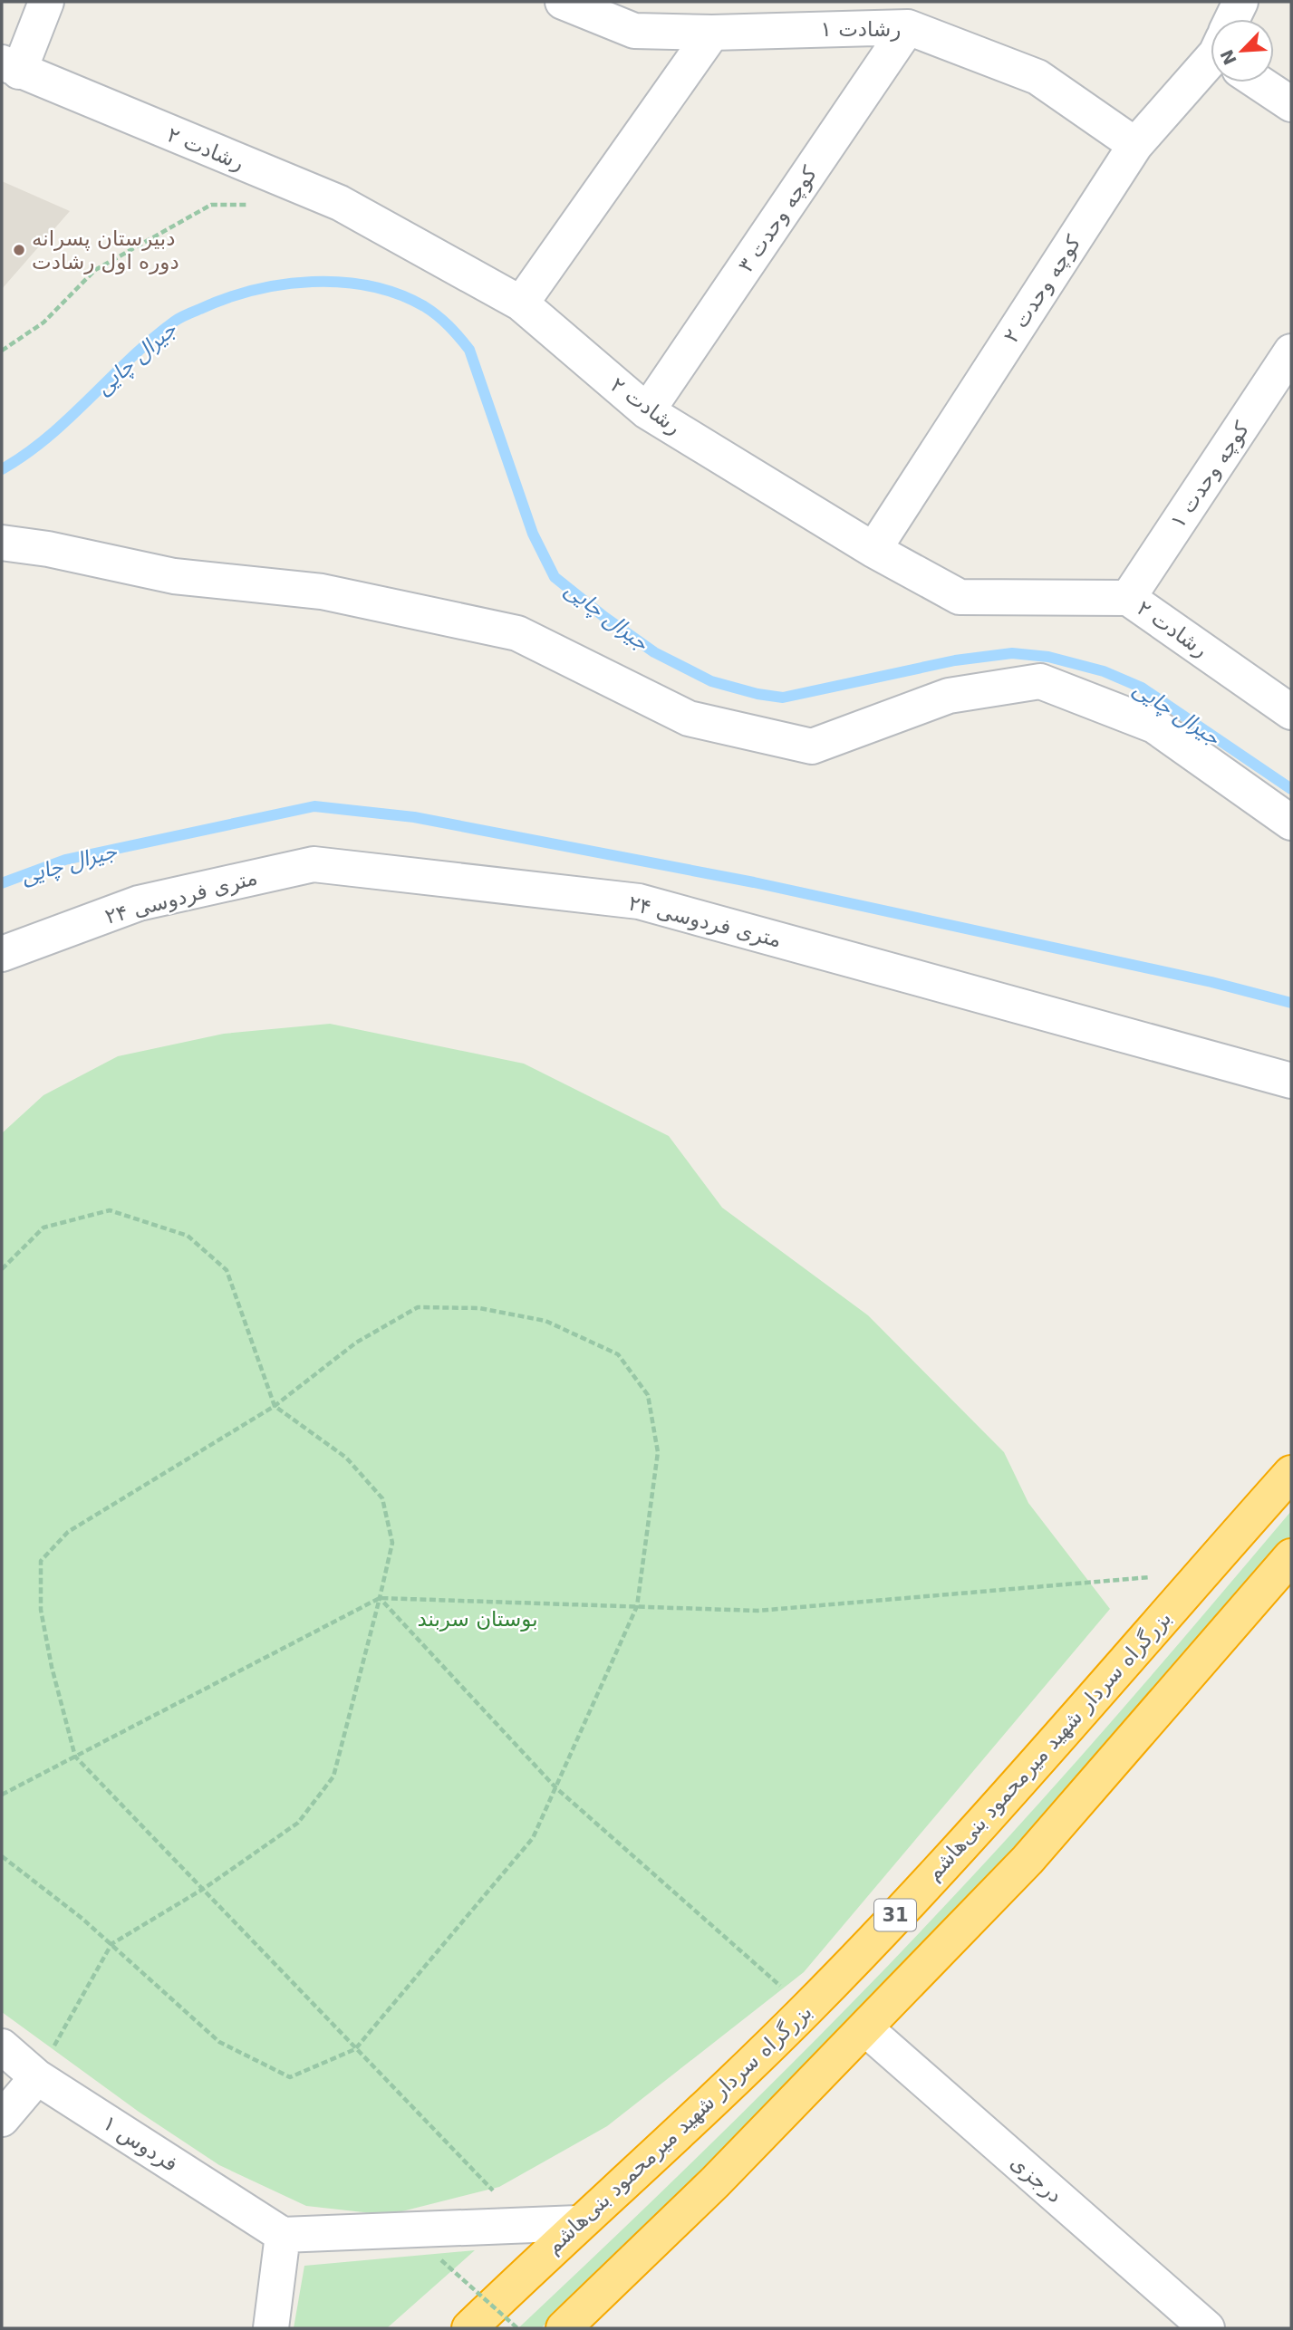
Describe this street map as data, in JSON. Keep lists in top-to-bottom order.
{
  "streets": {
    "highway": ["بزرگراه سردار شهید میرمحمود بنی‌هاشم", "31"],
    "street": [
      "رشادت ۱",
      "رشادت ۲",
      "کوچه وحدت ۳",
      "کوچه وحدت ۲",
      "کوچه وحدت ۱",
      "۲۴ متری فردوسی",
      "فردوس ۱",
      "درجزی"
    ]
  },
  "crossings": [
    ["رشادت ۱", "کوچه وحدت ۳"],
    ["رشادت ۱", "کوچه وحدت ۲"],
    ["رشادت ۲", "کوچه وحدت ۳"],
    ["رشادت ۲", "کوچه وحدت ۲"],
    ["رشادت ۲", "کوچه وحدت ۱"]
  ],
  "water": ["جیرال چایی"],
  "parks": ["بوستان سربند"],
  "places": ["دبیرستان پسرانه دوره اول رشادت"],
  "north": "bottom left"
}
